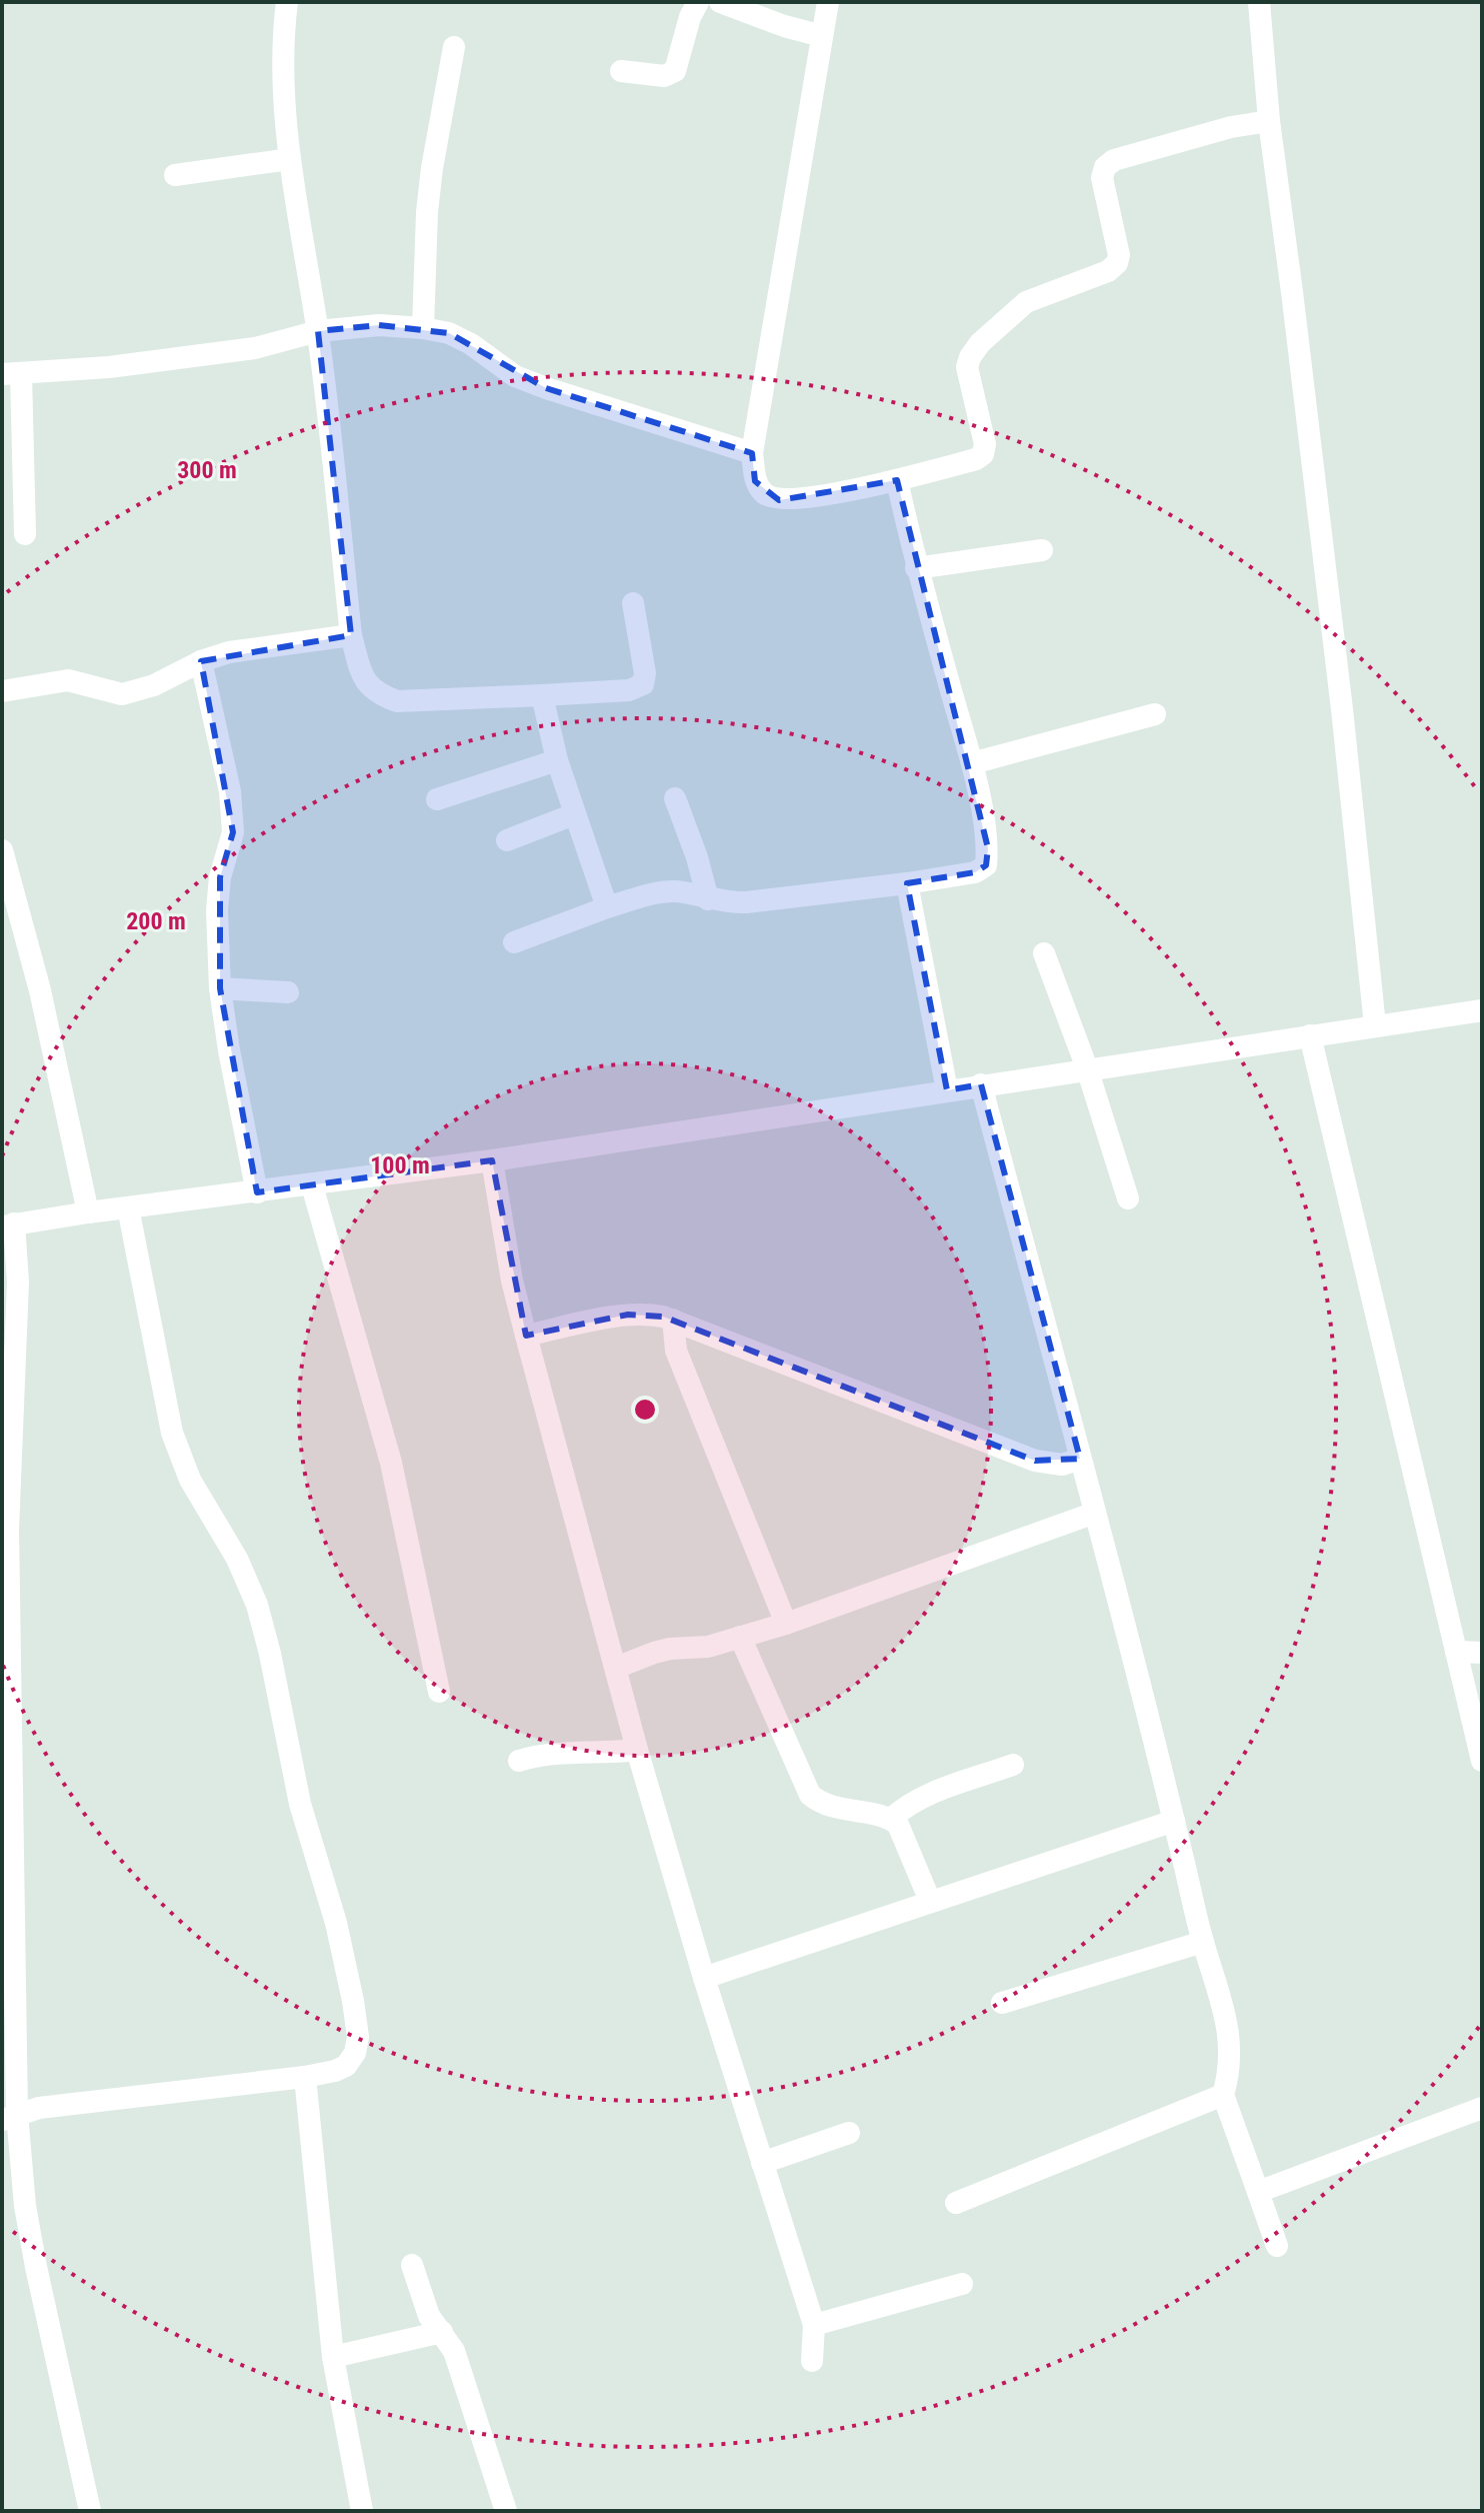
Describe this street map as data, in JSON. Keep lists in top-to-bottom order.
{
  "rings": ["300 m", "200 m", "100 m"]
}
